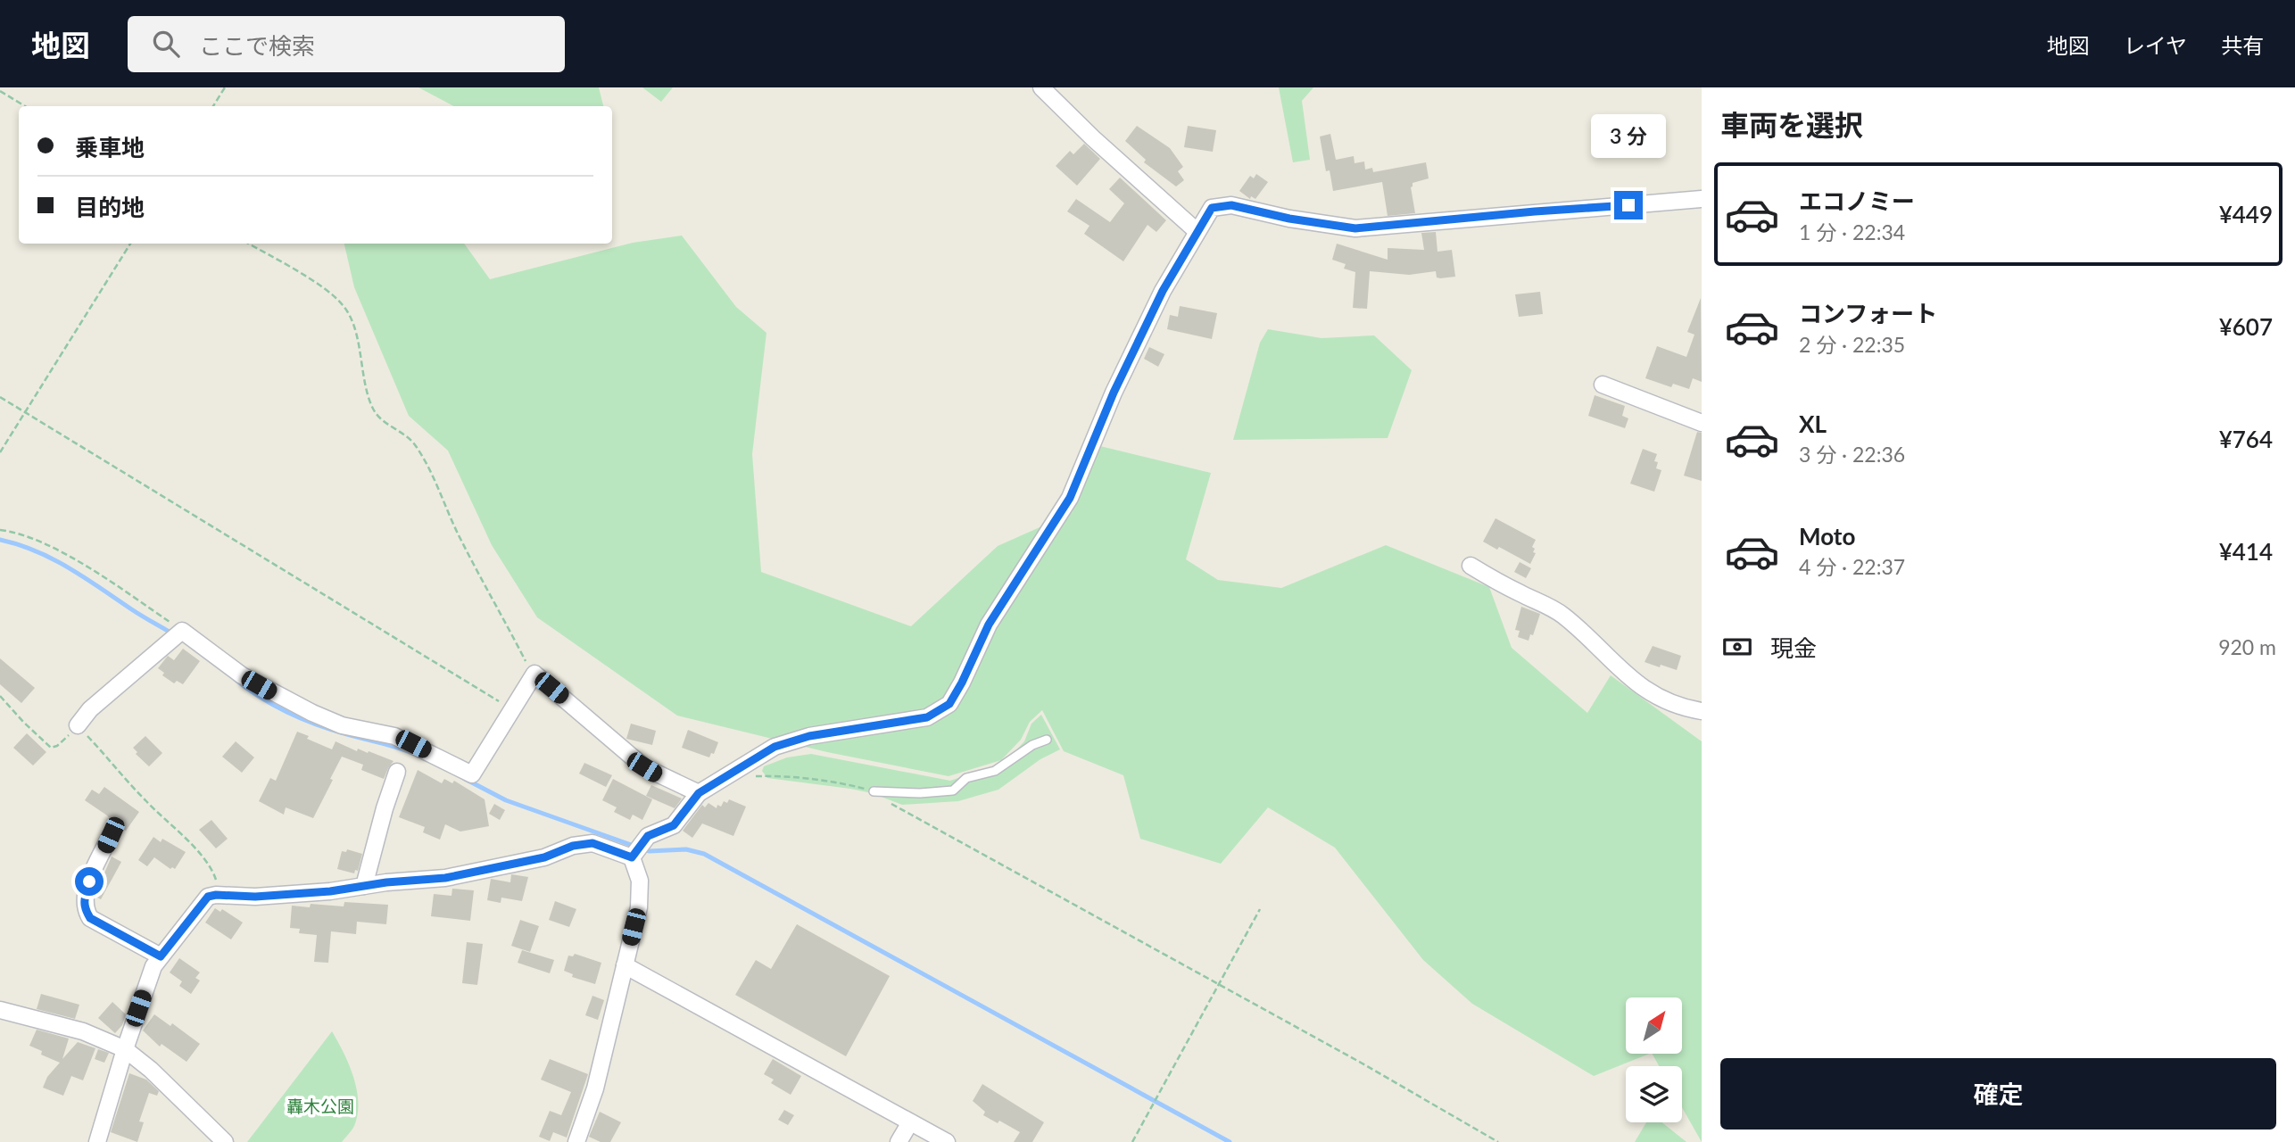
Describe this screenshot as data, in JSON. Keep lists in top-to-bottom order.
{
  "parks": ["轟木公園"],
  "north": "top right",
  "page": {
    "header": "地図",
    "search": "ここで検索",
    "nav": ["地図", "レイヤ", "共有"],
    "heading": "車両を選択",
    "banner": ["乗車地", "目的地"],
    "bubble": "3 分",
    "list": [
      {
        "name": "エコノミー",
        "note": "1 分 · 22:34",
        "value": "¥449"
      },
      {
        "name": "コンフォート",
        "note": "2 分 · 22:35",
        "value": "¥607"
      },
      {
        "name": "XL",
        "note": "3 分 · 22:36",
        "value": "¥764"
      },
      {
        "name": "Moto",
        "note": "4 分 · 22:37",
        "value": "¥414"
      }
    ],
    "pay": ["現金", "920 m"],
    "buttons": "確定"
  }
}
